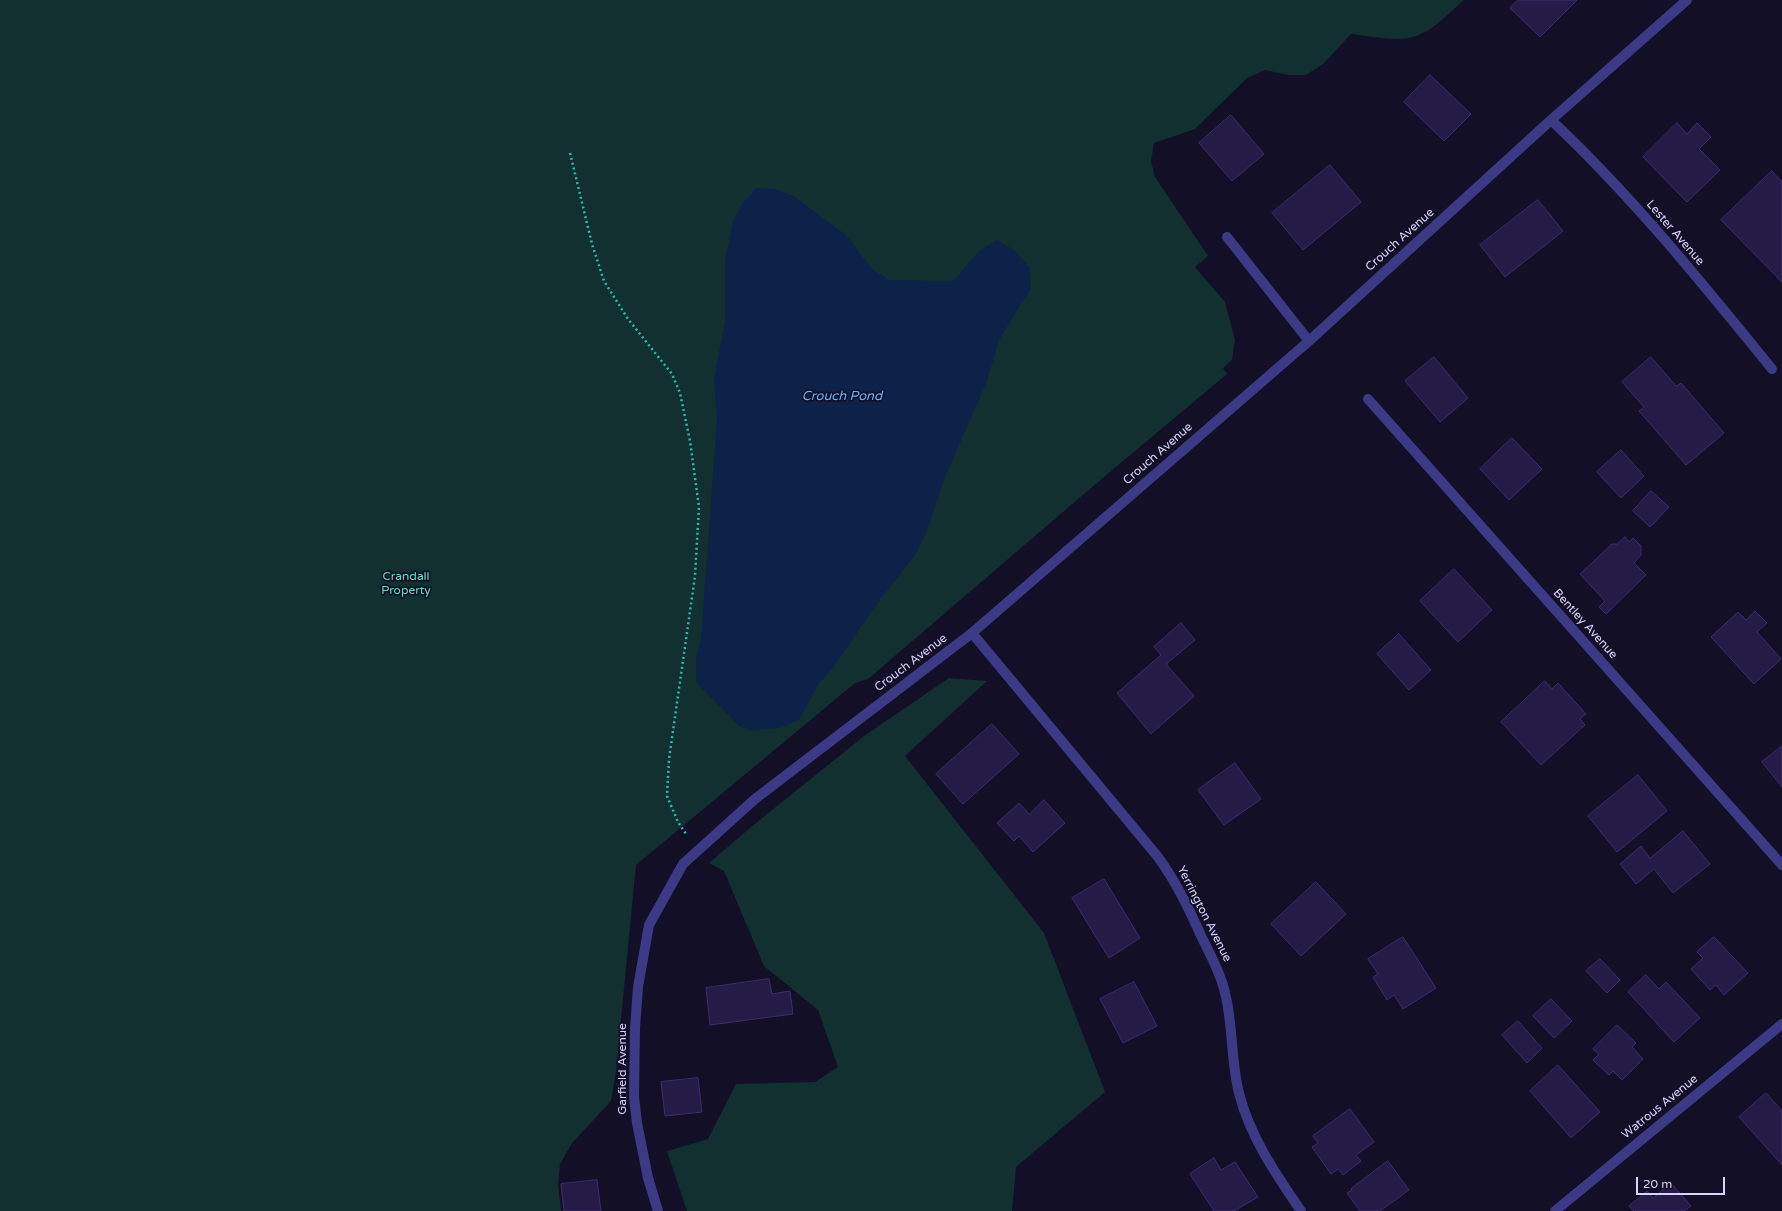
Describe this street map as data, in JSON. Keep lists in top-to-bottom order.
{
  "streets": {
    "street": [
      "Lester Avenue",
      "Crouch Avenue",
      "Bentley Avenue",
      "Yerrington Avenue",
      "Garfield Avenue",
      "Watrous Avenue"
    ]
  },
  "crossings": [
    ["Lester Avenue", "Crouch Avenue"],
    ["Crouch Avenue", "Yerrington Avenue"],
    ["Crouch Avenue", "Garfield Avenue"]
  ],
  "water": ["Crouch Pond"],
  "parks": ["Crandall Property"],
  "scale_bar": "20 m"
}
